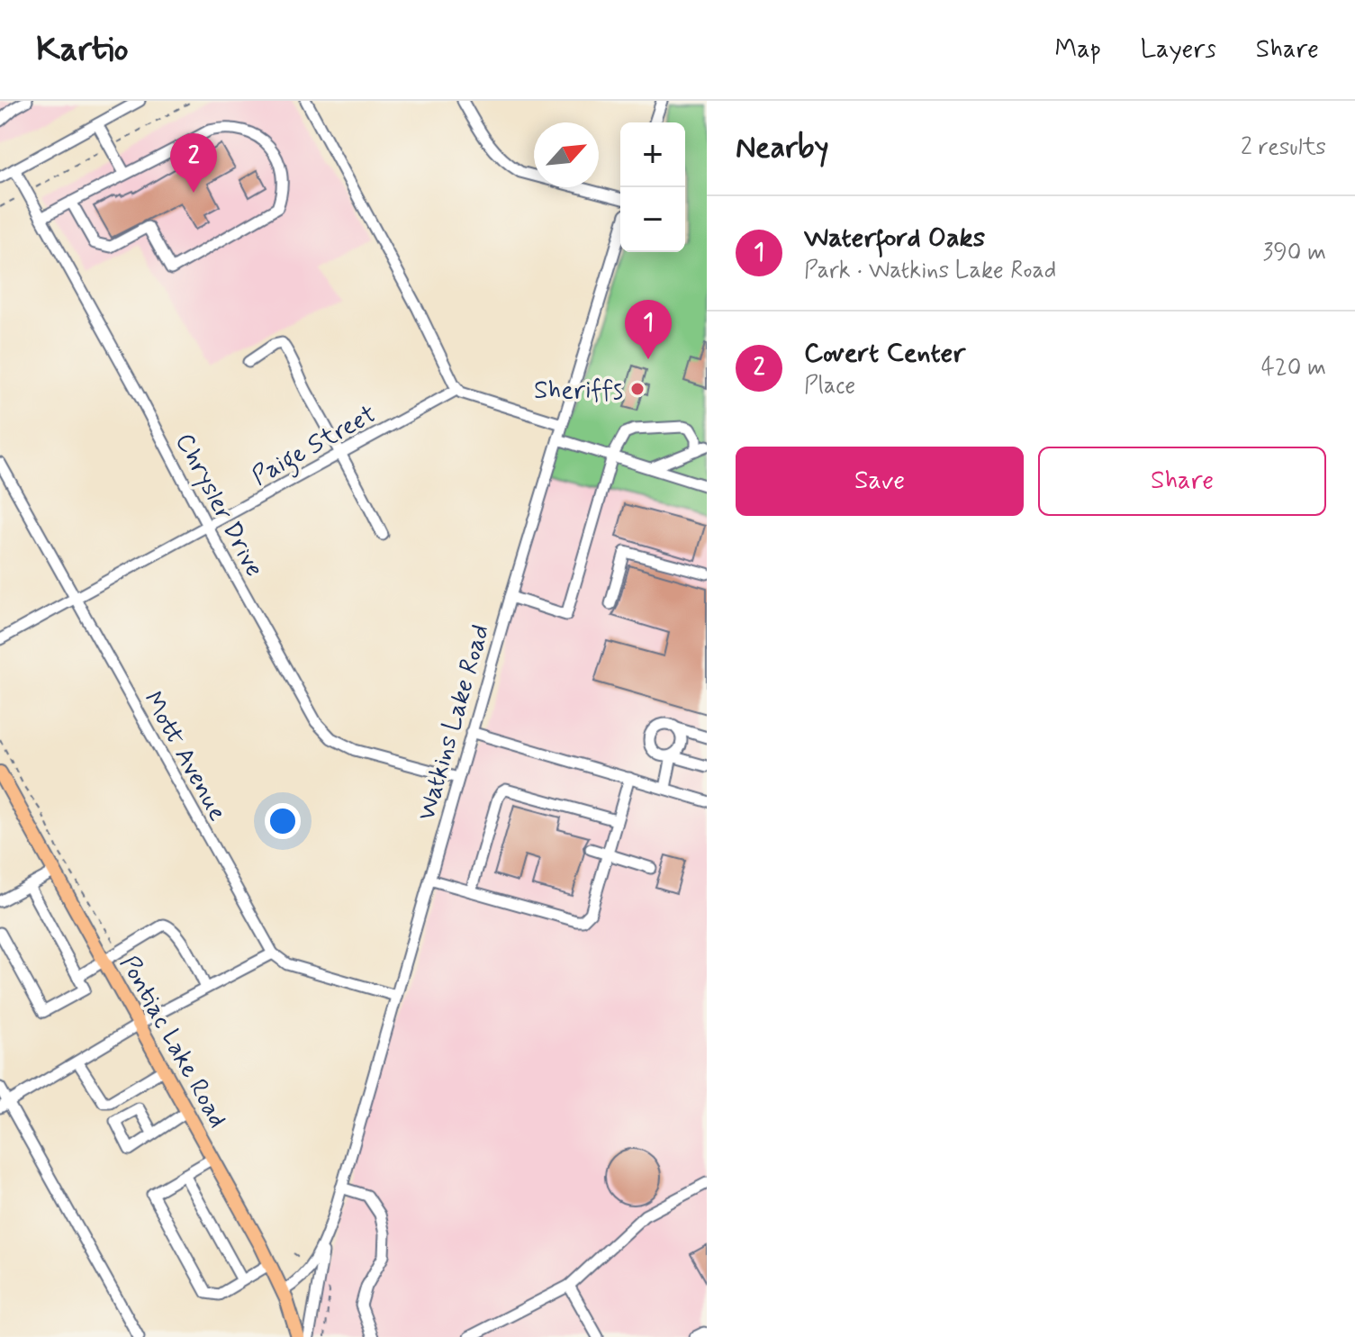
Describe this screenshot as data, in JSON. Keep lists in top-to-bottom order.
{
  "streets": {
    "main road": ["Pontiac Lake Road"],
    "street": [
      "Paige Street",
      "Chrysler Drive",
      "Watkins Lake Road",
      "Mott Avenue"
    ]
  },
  "crossings": [
    ["Paige Street", "Chrysler Drive"],
    ["Paige Street", "Mott Avenue"],
    ["Chrysler Drive", "Watkins Lake Road"],
    ["Watkins Lake Road", "Pontiac Lake Road"]
  ],
  "places": ["Sheriffs"],
  "north": "top right",
  "page": {
    "header": "Kartio",
    "nav": ["Map", "Layers", "Share"],
    "heading": ["Nearby", "2 results"],
    "map_buttons": ["+", "−"],
    "pins": ["2", "1"],
    "list": [
      {
        "mark": "1",
        "name": "Waterford Oaks",
        "note": "Park · Watkins Lake Road",
        "value": "390 m"
      },
      {
        "mark": "2",
        "name": "Covert Center",
        "note": "Place",
        "value": "420 m"
      }
    ],
    "buttons": ["Save", "Share"]
  }
}
